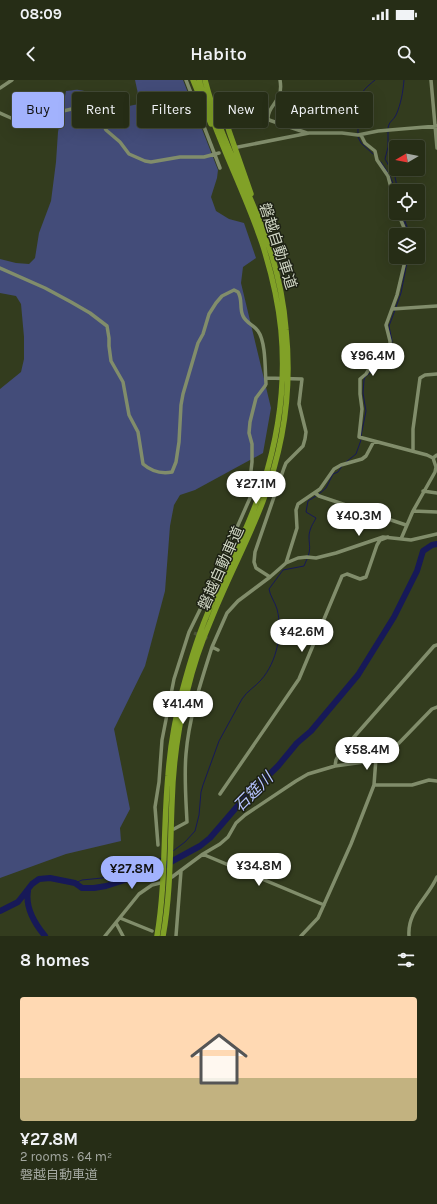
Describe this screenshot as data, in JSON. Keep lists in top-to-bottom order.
{
  "streets": {
    "highway": ["磐越自動車道"]
  },
  "water": ["石筵川"],
  "north": "left",
  "page": {
    "status": "08:09",
    "header": "Habito",
    "chip": [
      "Buy",
      "Rent",
      "Filters",
      "New",
      "Apartment"
    ],
    "price": [
      "¥96.4M",
      "¥27.1M",
      "¥40.3M",
      "¥42.6M",
      "¥41.4M",
      "¥58.4M",
      "¥34.8M",
      "¥27.8M"
    ],
    "heading": "8 homes",
    "list": [
      {
        "name": "¥27.8M",
        "note": "2 rooms · 64 m² · 磐越自動車道"
      }
    ]
  }
}
